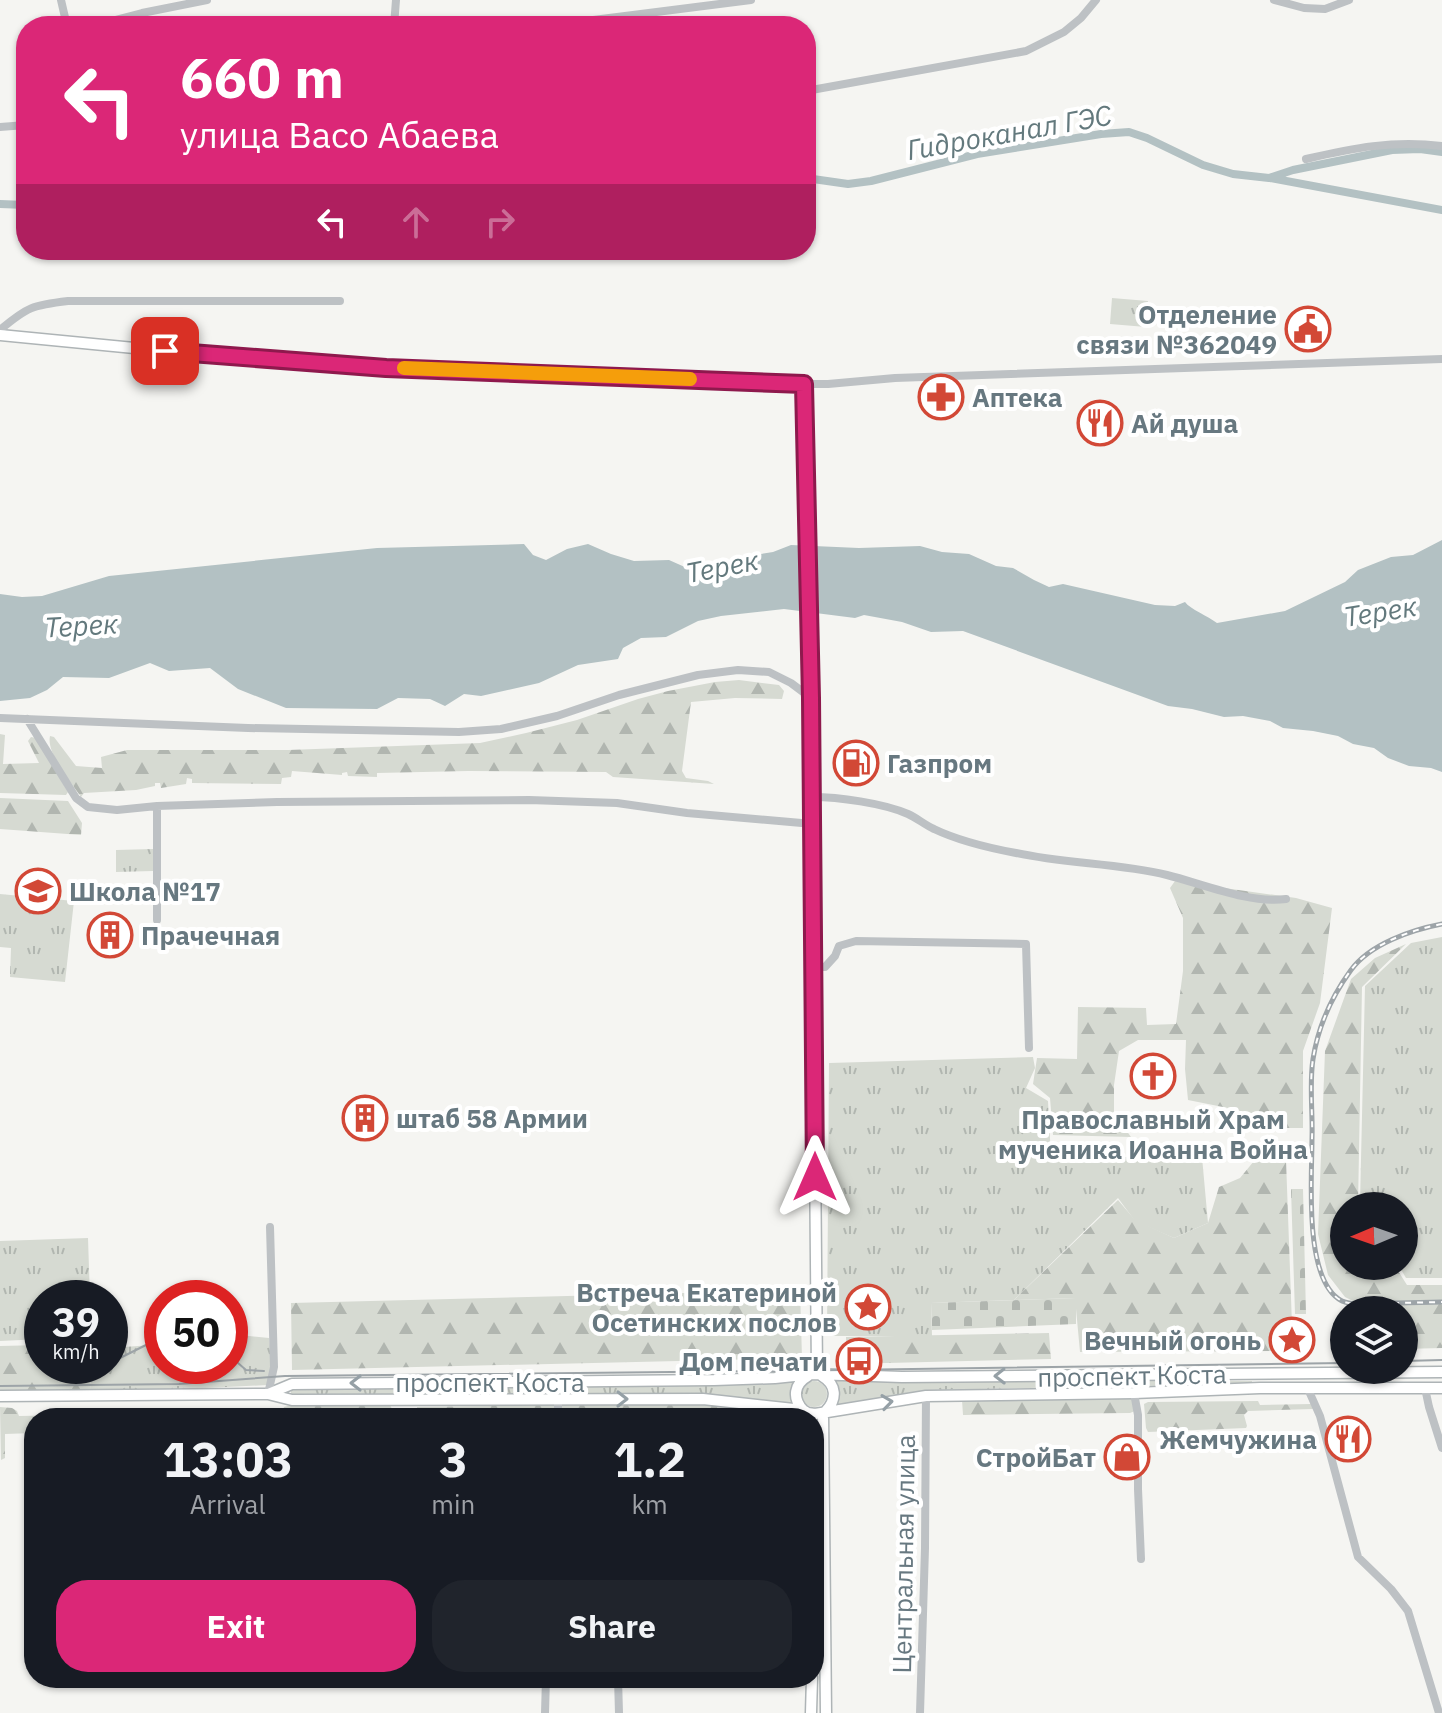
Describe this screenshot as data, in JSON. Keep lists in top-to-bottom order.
{
  "streets": {
    "main road": ["проспект Коста"],
    "street": ["Центральная улица"]
  },
  "crossings": [
    ["проспект Коста", "Центральная улица"]
  ],
  "water": ["Гидроканал ГЭС", "Терек"],
  "places": {
    "public building": ["Отделение связи №362049"],
    "pharmacy": ["Аптека"],
    "restaurant": ["Ай душа", "Жемчужина"],
    "fuel station": ["Газпром"],
    "school or university": ["Школа №17"],
    "building": ["Прачечная", "штаб 58 Армии"],
    "church": ["Православный Храм мученика Иоанна Война"],
    "place": ["Встреча Екатериной Осетинских послов", "Вечный огонь"],
    "bus stop": ["Дом печати"],
    "shop": ["СтройБат"]
  },
  "north": "left",
  "page": {
    "turn": ["660 m", "улица Васо Абаева"],
    "speed": "39 km/h",
    "limit": "50",
    "eta": [
      "13:03",
      "Arrival",
      "3",
      "min",
      "1.2",
      "km"
    ],
    "buttons": ["Exit", "Share"]
  }
}
